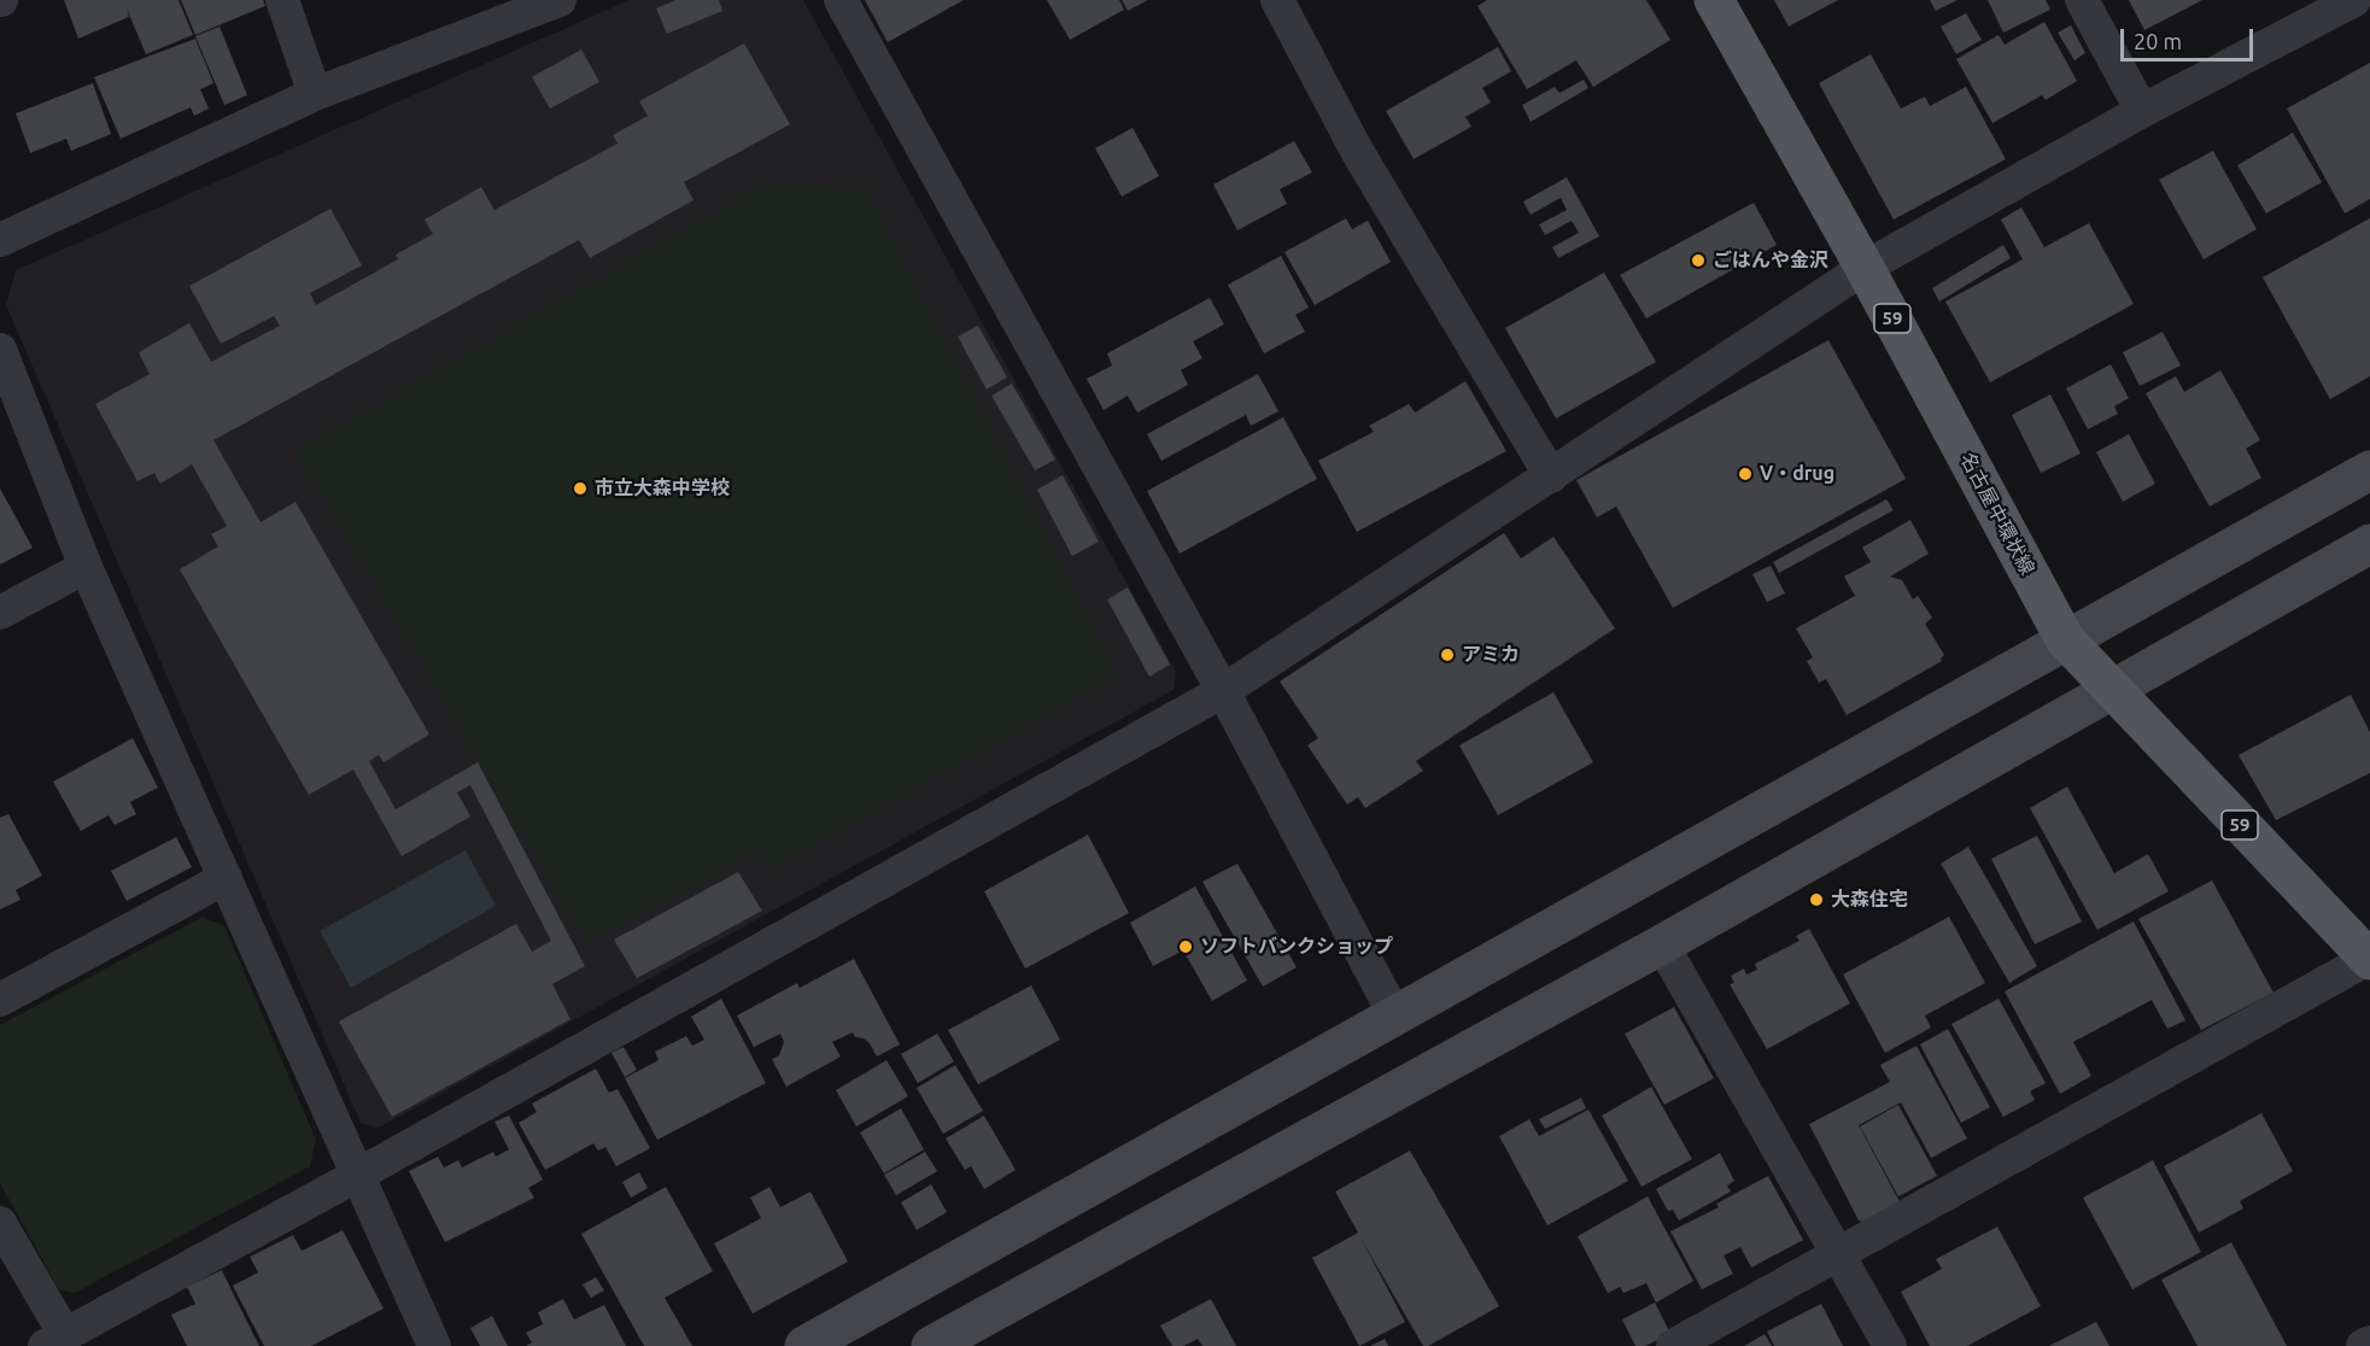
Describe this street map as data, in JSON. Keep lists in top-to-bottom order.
{
  "streets": {
    "main road": ["59", "名古屋中環状線"]
  },
  "places": [
    "ごはんや金沢",
    "V・drug",
    "市立大森中学校",
    "アミカ",
    "大森住宅",
    "ソフトバンクショップ"
  ],
  "scale_bar": "20 m"
}
